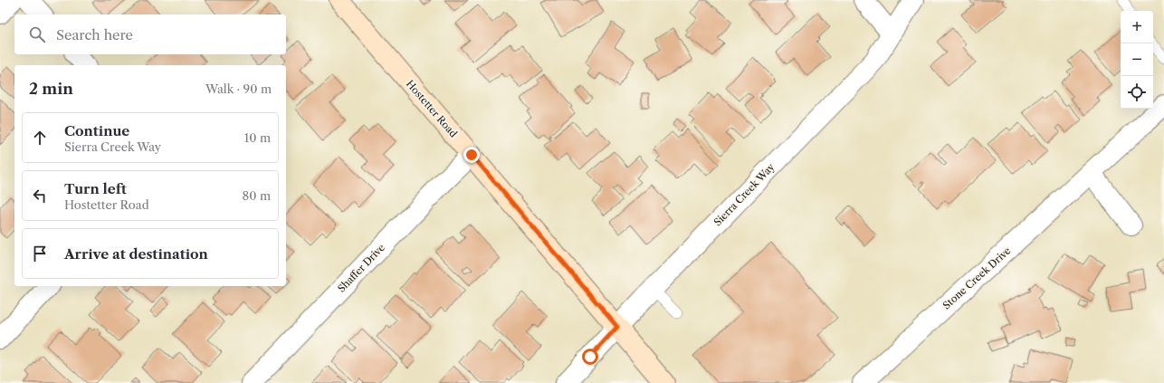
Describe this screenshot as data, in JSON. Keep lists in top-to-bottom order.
{
  "streets": {
    "main road": ["Hostetter Road"],
    "street": ["Sierra Creek Way", "Shaffer Drive", "Stone Creek Drive"]
  },
  "crossings": [
    ["Hostetter Road", "Sierra Creek Way"],
    ["Hostetter Road", "Shaffer Drive"]
  ],
  "page": {
    "map_buttons": ["+", "−"],
    "search": "Search here",
    "heading": ["2 min", "Walk · 90 m"],
    "list": [
      ["Continue", "Sierra Creek Way", "10 m"],
      ["Turn left", "Hostetter Road", "80 m"],
      "Arrive at destination"
    ]
  }
}
